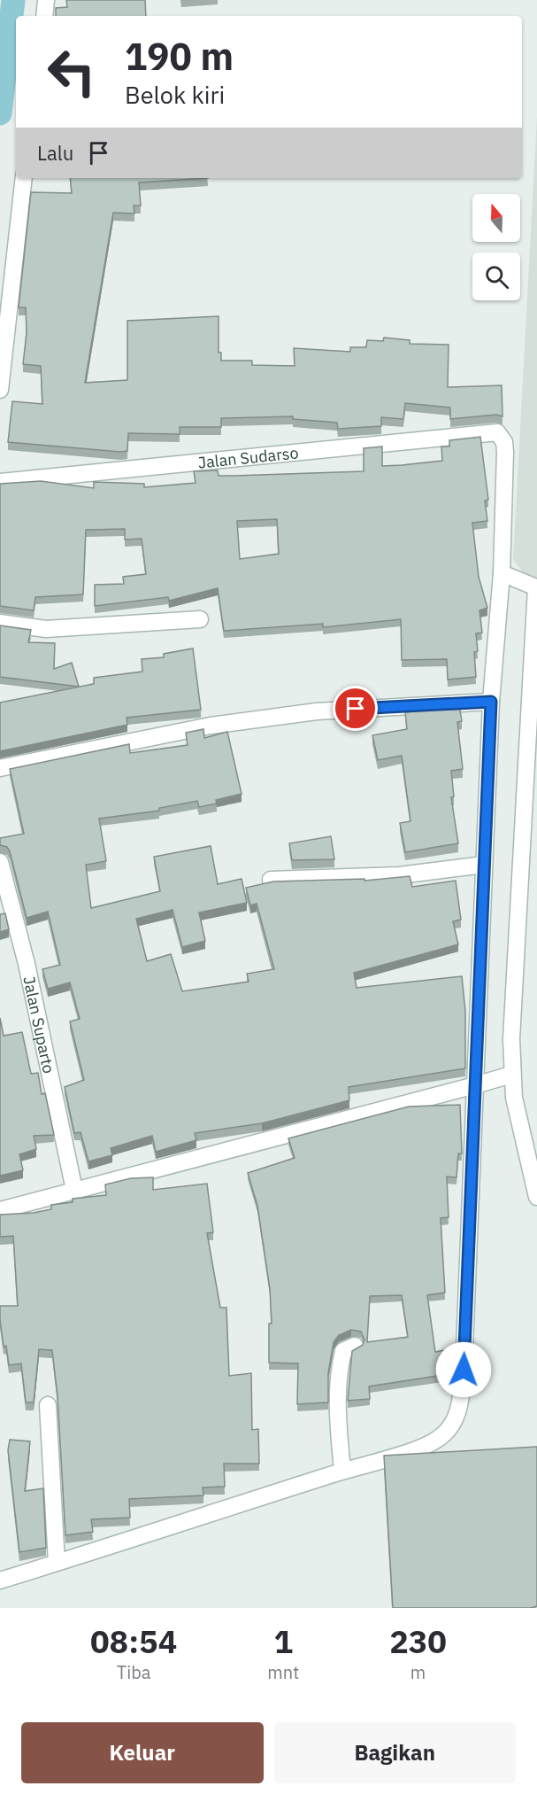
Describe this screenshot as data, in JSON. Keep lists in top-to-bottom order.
{
  "streets": {
    "street": ["Jalan Sudarso", "Jalan Suparto"]
  },
  "north": "top",
  "page": {
    "turn": ["190 m", "Belok kiri"],
    "then": "Lalu",
    "eta": [
      "08:54",
      "Tiba",
      "1",
      "mnt",
      "230",
      "m"
    ],
    "buttons": ["Keluar", "Bagikan"]
  }
}
